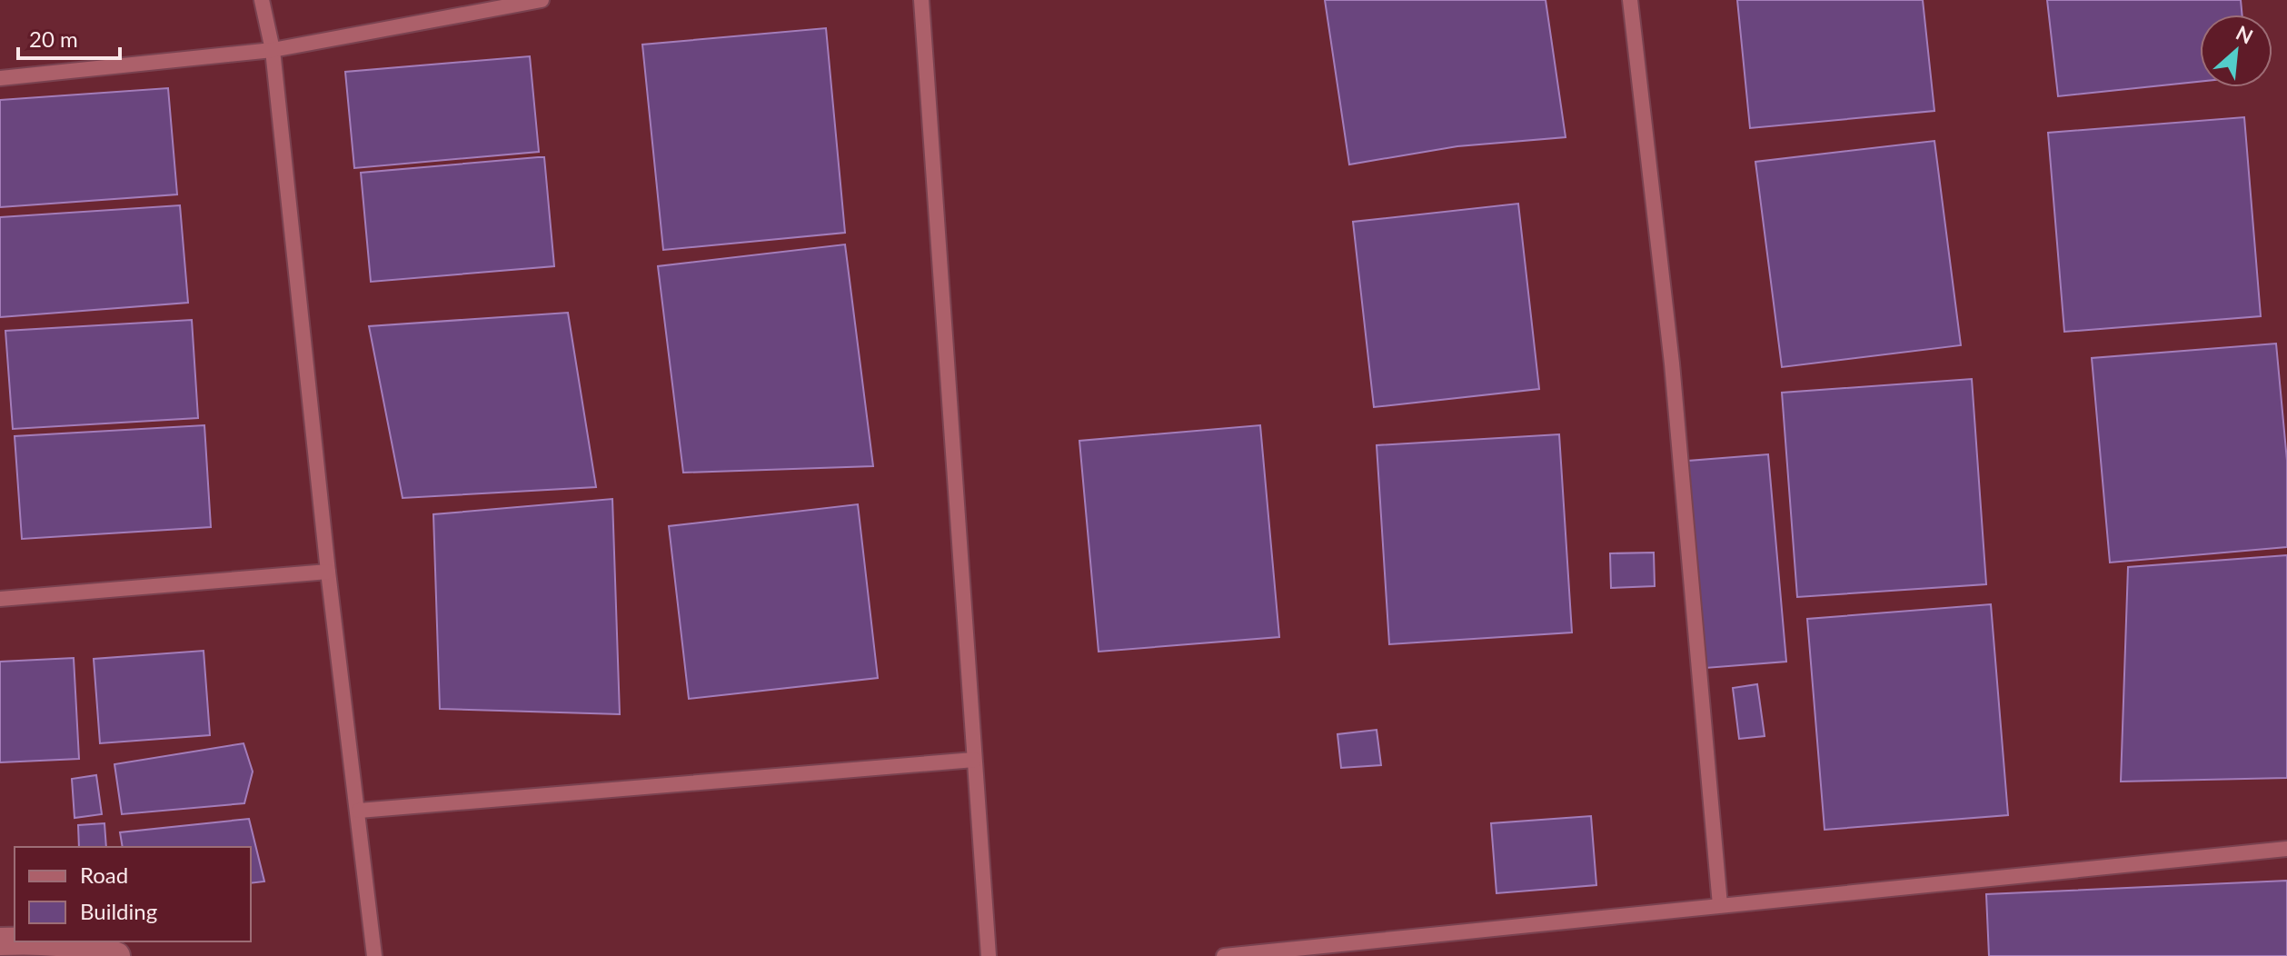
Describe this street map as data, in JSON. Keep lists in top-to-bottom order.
{
  "legend": ["Road", "Building"],
  "scale_bar": "20 m",
  "north": "top right"
}
